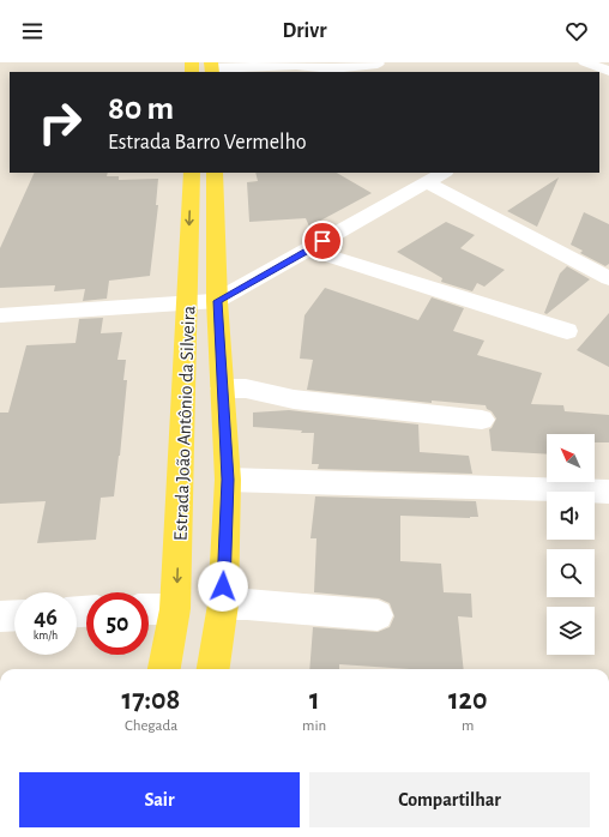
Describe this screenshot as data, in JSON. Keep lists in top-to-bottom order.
{
  "streets": {
    "main road": ["Estrada João Antônio da Silveira"]
  },
  "north": "top left",
  "page": {
    "header": "Drivr",
    "turn": ["80 m", "Estrada Barro Vermelho"],
    "speed": "46 km/h",
    "limit": "50",
    "eta": [
      "17:08",
      "Chegada",
      "1",
      "min",
      "120",
      "m"
    ],
    "buttons": ["Sair", "Compartilhar"]
  }
}
